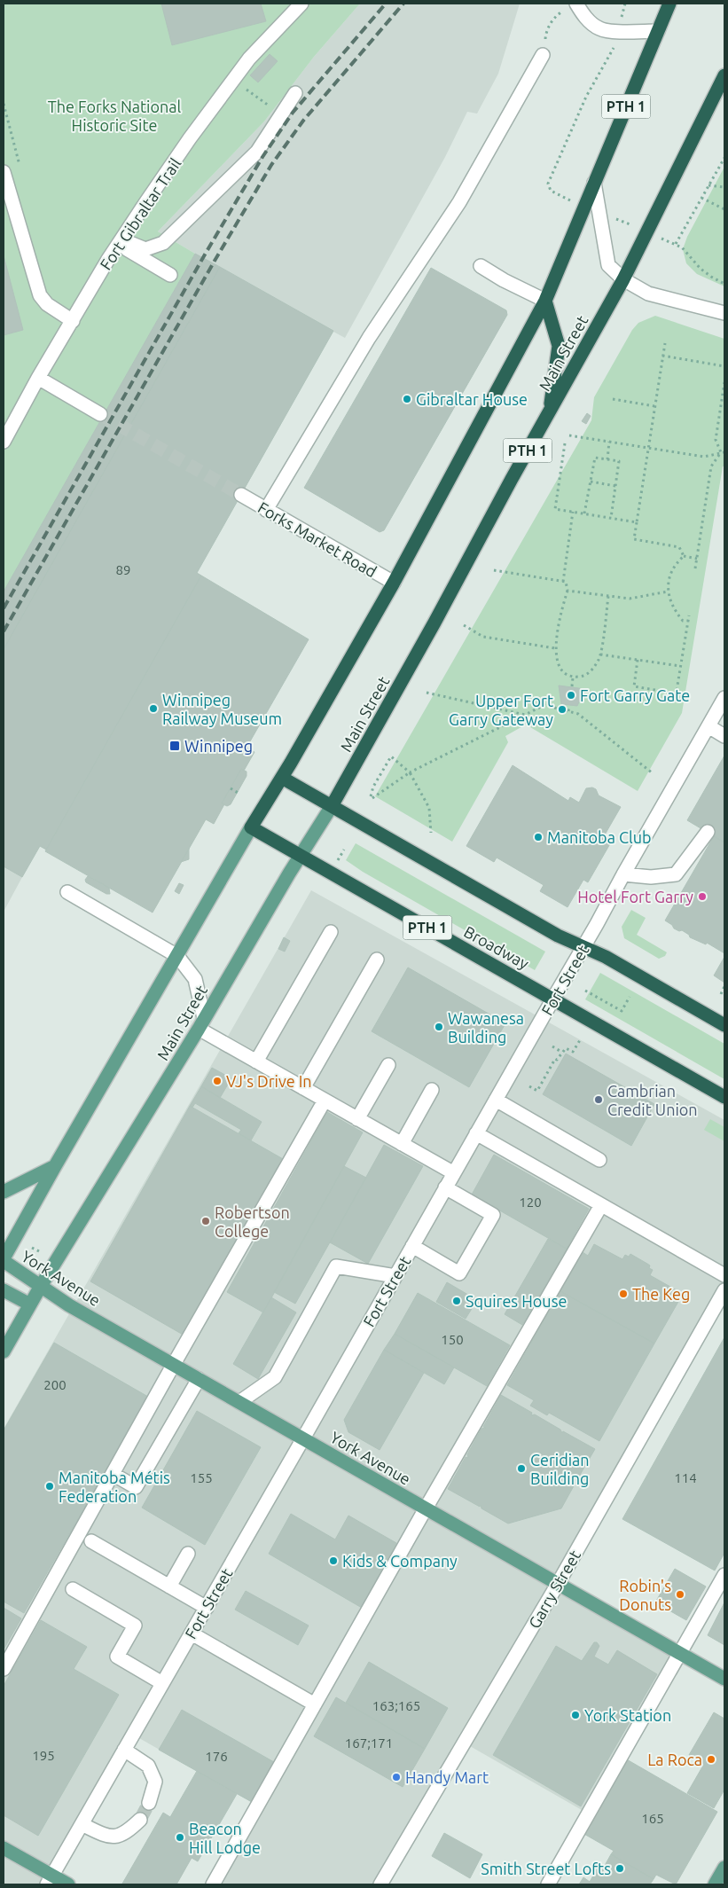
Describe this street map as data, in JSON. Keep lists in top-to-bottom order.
{
  "streets": {
    "highway": ["PTH 1", "Main Street", "Broadway"],
    "main road": ["York Avenue"],
    "street": [
      "Fort Gibraltar Trail",
      "Forks Market Road",
      "Fort Street",
      "Garry Street"
    ]
  },
  "crossings": [
    ["PTH 1", "Forks Market Road"],
    ["PTH 1", "Broadway"],
    ["Main Street", "Broadway"],
    ["Main Street", "York Avenue"],
    ["Broadway", "Fort Street"],
    ["Fort Street", "York Avenue"],
    ["York Avenue", "Garry Street"]
  ],
  "parks": ["The Forks National Historic Site"],
  "places": {
    "other": [
      "Gibraltar House",
      "Fort Garry Gate",
      "Winnipeg Railway Museum",
      "Upper Fort Garry Gateway",
      "Manitoba Club",
      "Hotel Fort Garry",
      "Wawanesa Building",
      "VJ's Drive In",
      "Cambrian Credit Union",
      "Robertson College",
      "The Keg",
      "Squires House",
      "Ceridian Building",
      "Manitoba Métis Federation",
      "Kids & Company",
      "Robin's Donuts",
      "York Station",
      "La Roca",
      "Handy Mart",
      "Beacon Hill Lodge",
      "Smith Street Lofts"
    ],
    "transit": ["Winnipeg"]
  },
  "house_numbers": [
    "89",
    "120",
    "150",
    "200",
    "155",
    "114",
    "163;165",
    "167;171",
    "195",
    "176",
    "165"
  ]
}
